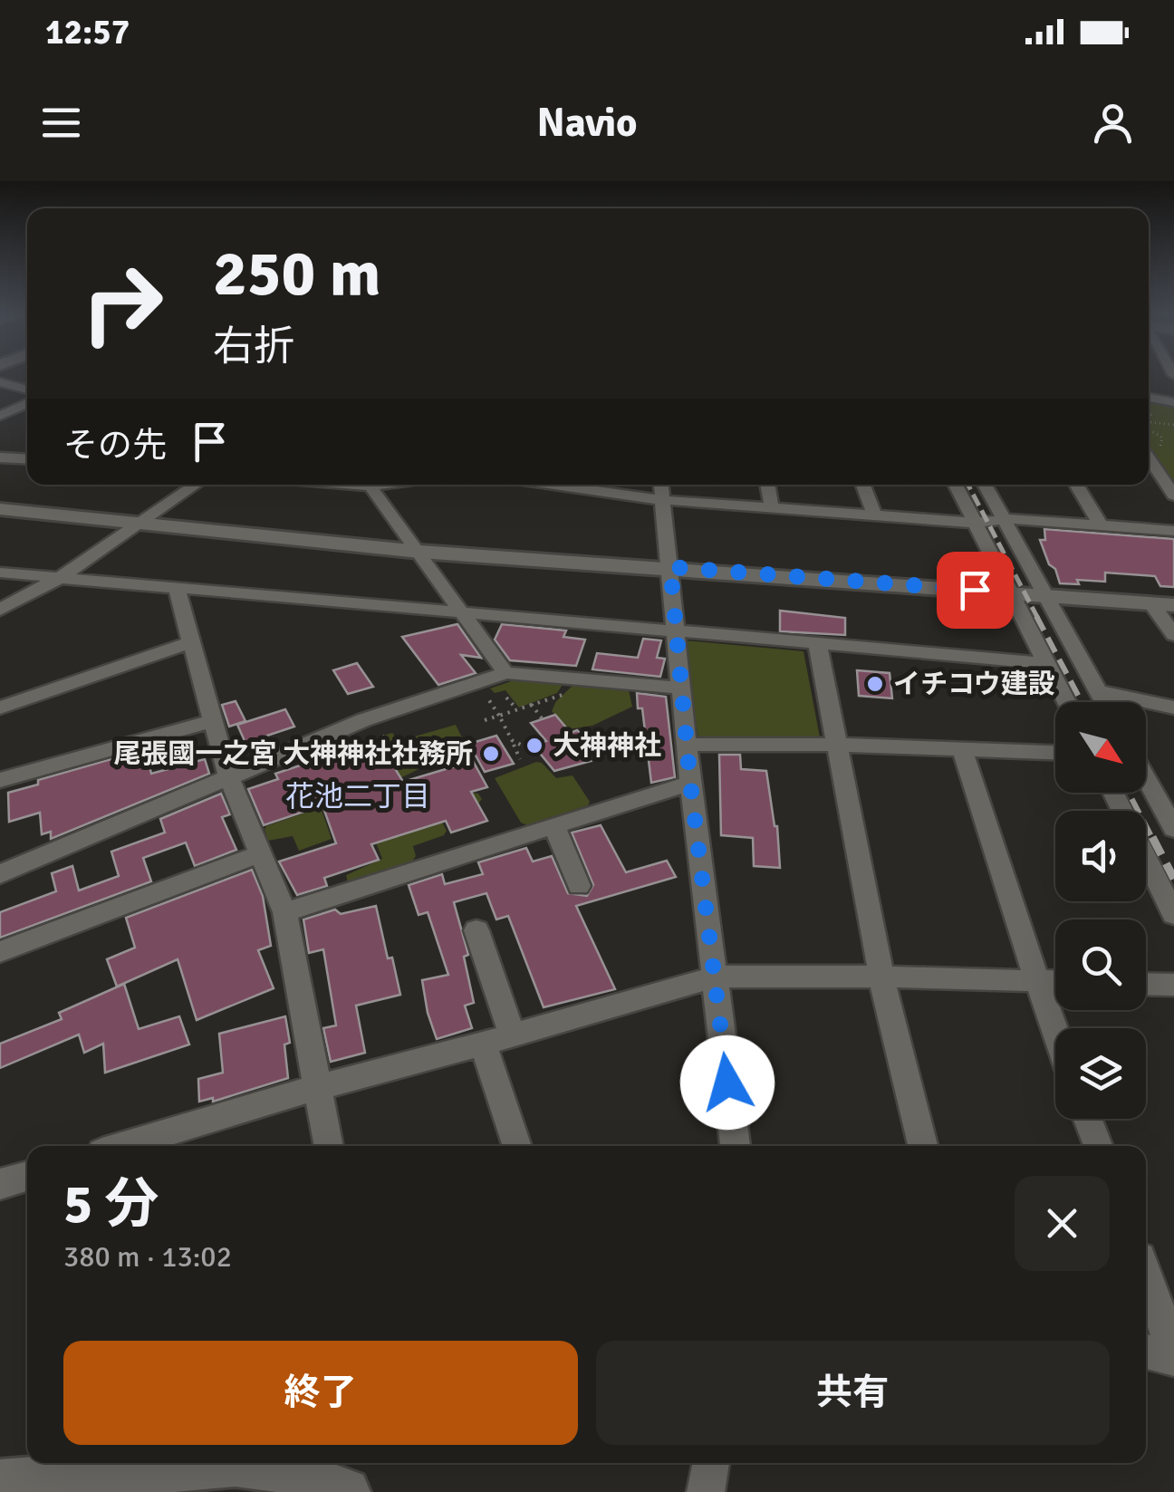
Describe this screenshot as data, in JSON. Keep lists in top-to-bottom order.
{
  "districts": ["花池二丁目"],
  "places": ["イチコウ建設", "大神神社", "尾張國一之宮 大神神社社務所"],
  "north": "bottom right",
  "page": {
    "status": "12:57",
    "header": "Navio",
    "turn": ["250 m", "右折"],
    "then": "その先",
    "heading": ["5 分", "380 m · 13:02"],
    "buttons": ["終了", "共有"]
  }
}
